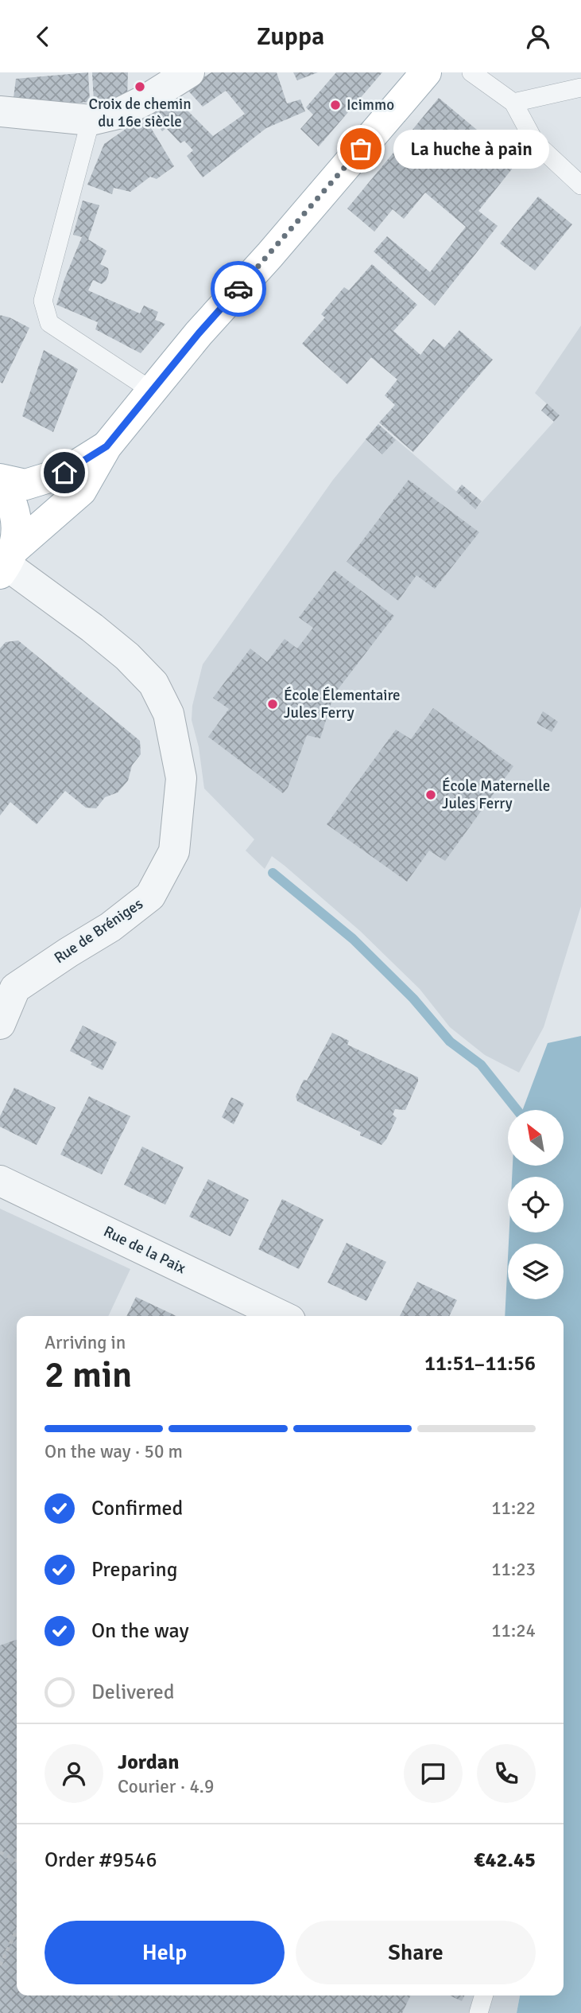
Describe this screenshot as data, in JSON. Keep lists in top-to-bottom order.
{
  "streets": {
    "street": ["Rue de Bréniges", "Rue de la Paix"]
  },
  "places": [
    "Croix de chemin du 16e siècle",
    "Icimmo",
    "La huche à pain",
    "École Élementaire Jules Ferry",
    "École Maternelle Jules Ferry"
  ],
  "north": "top left",
  "page": {
    "header": "Zuppa",
    "bubble": "La huche à pain",
    "heading": ["2 min", "Arriving in", "11:51–11:56"],
    "panel": [
      "Jordan",
      "Courier · 4.9",
      "Order #9546",
      "€42.45"
    ],
    "bar": "On the way · 50 m",
    "list": [
      ["Confirmed", "11:22"],
      ["Preparing", "11:23"],
      ["On the way", "11:24"],
      "Delivered"
    ],
    "buttons": ["Help", "Share"]
  }
}
